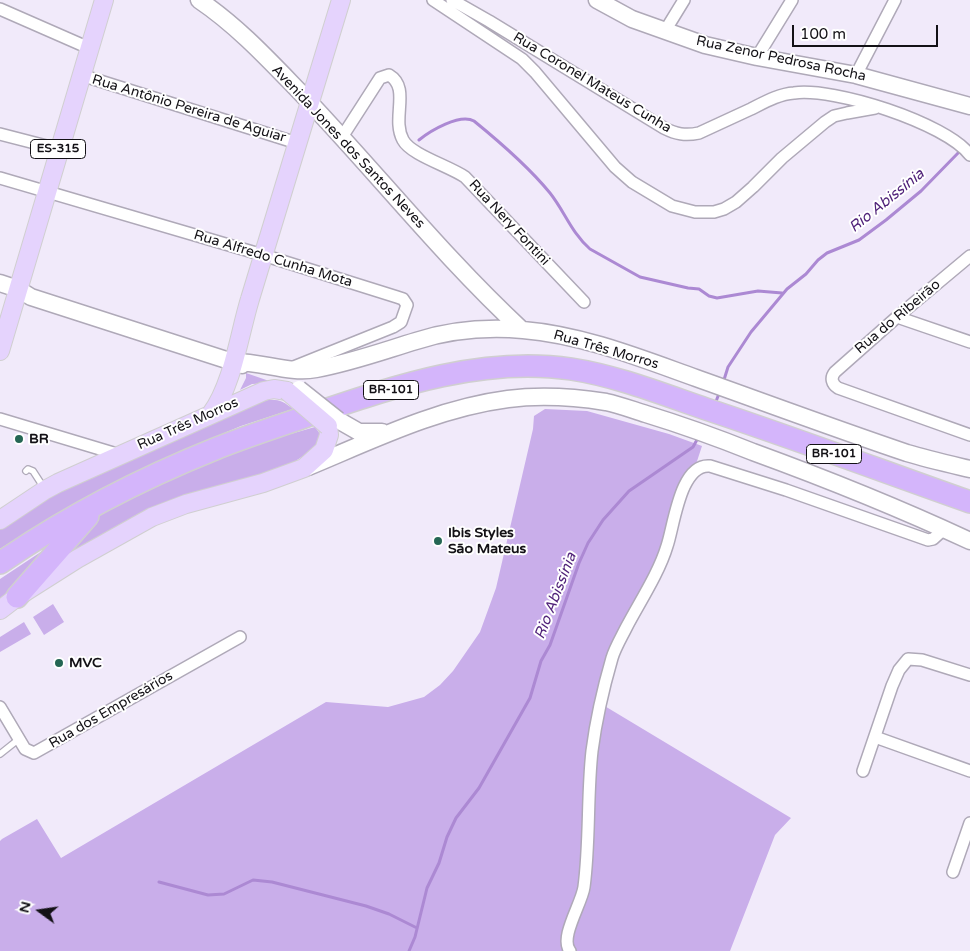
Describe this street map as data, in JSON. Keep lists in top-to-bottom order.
{
  "streets": {
    "highway": ["BR-101"],
    "main road": [
      "Rua Zenor Pedrosa Rocha",
      "Avenida Jones dos Santos Neves",
      "ES-315",
      "Rua Três Morros"
    ],
    "street": [
      "Rua Coronel Mateus Cunha",
      "Rua Antônio Pereira de Aguiar",
      "Rua Nery Fontini",
      "Rua Alfredo Cunha Mota",
      "Rua do Ribeirão",
      "Rua dos Empresários"
    ]
  },
  "crossings": [
    ["Rua Antônio Pereira de Aguiar", "ES-315"],
    ["Avenida Jones dos Santos Neves", "Rua Nery Fontini"],
    ["Avenida Jones dos Santos Neves", "Rua Três Morros"],
    ["ES-315", "Rua Alfredo Cunha Mota"],
    ["Rua Alfredo Cunha Mota", "Rua Três Morros"]
  ],
  "water": ["Rio Abissínia"],
  "places": ["BR", "Ibis Styles São Mateus", "MVC"],
  "scale_bar": "100 m",
  "north": "left"
}
